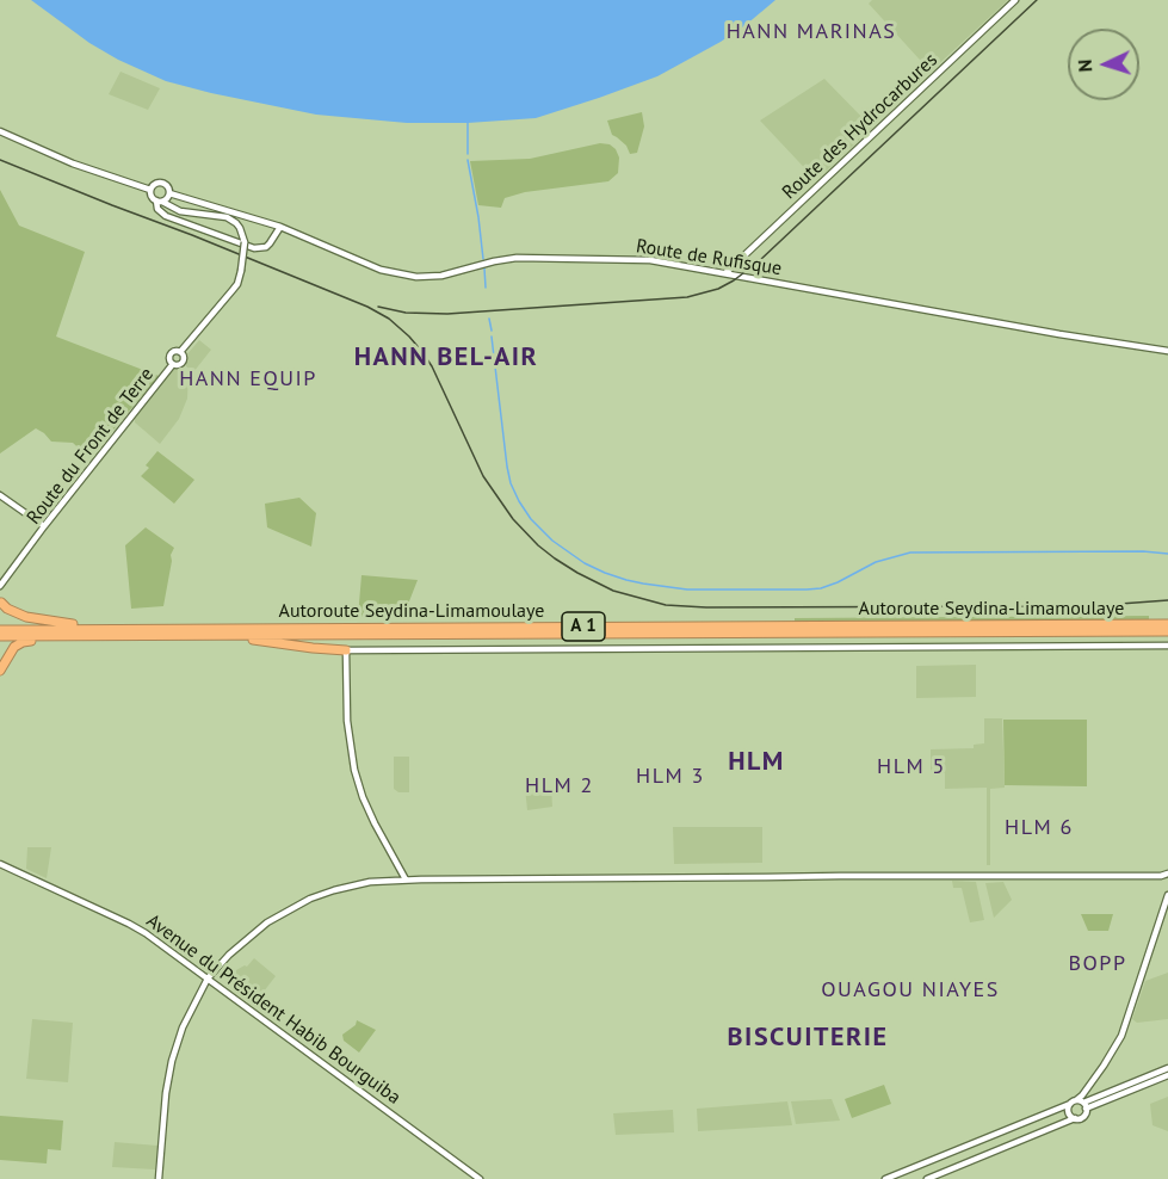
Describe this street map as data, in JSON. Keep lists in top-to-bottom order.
{
  "streets": {
    "highway": ["Autoroute Seydina-Limamoulaye", "A 1"],
    "main road": [
      "Route des Hydrocarbures",
      "Route de Rufisque",
      "Route du Front de Terre",
      "Avenue du Président Habib Bourguiba"
    ]
  },
  "crossings": [
    ["Route des Hydrocarbures", "Route de Rufisque"],
    ["Route de Rufisque", "Route du Front de Terre"]
  ],
  "districts": [
    "HANN MARINAS",
    "HANN BEL-AIR",
    "HANN EQUIP",
    "HLM",
    "HLM 5",
    "HLM 3",
    "HLM 2",
    "HLM 6",
    "BOPP",
    "OUAGOU NIAYES",
    "BISCUITERIE"
  ],
  "north": "left"
}
